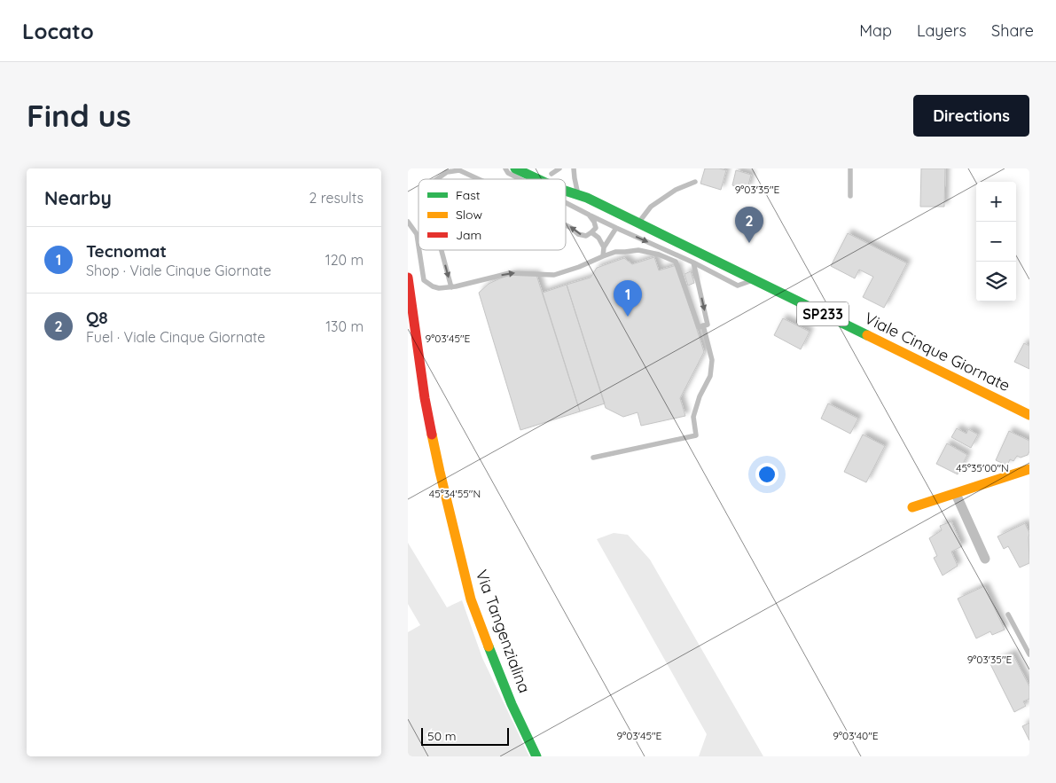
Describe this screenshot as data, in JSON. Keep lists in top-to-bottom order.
{
  "streets": {
    "main road": ["SP233", "Viale Cinque Giornate", "Via Tangenzialina"]
  },
  "legend": ["Fast", "Slow", "Jam"],
  "scale_bar": "50 m",
  "page": {
    "header": "Locato",
    "nav": ["Map", "Layers", "Share"],
    "buttons": "Directions",
    "title": "Find us",
    "heading": ["Nearby", "2 results"],
    "map_buttons": ["+", "−"],
    "pins": ["2", "1"],
    "list": [
      {
        "mark": "1",
        "name": "Tecnomat",
        "note": "Shop · Viale Cinque Giornate",
        "value": "120 m"
      },
      {
        "mark": "2",
        "name": "Q8",
        "note": "Fuel · Viale Cinque Giornate",
        "value": "130 m"
      }
    ],
    "scale": "50 m"
  },
  "coordinates": [
    "9°03'35\"E",
    "9°03'45\"E",
    "45°35'00\"N",
    "45°34'55\"N",
    "9°03'40\"E"
  ]
}
